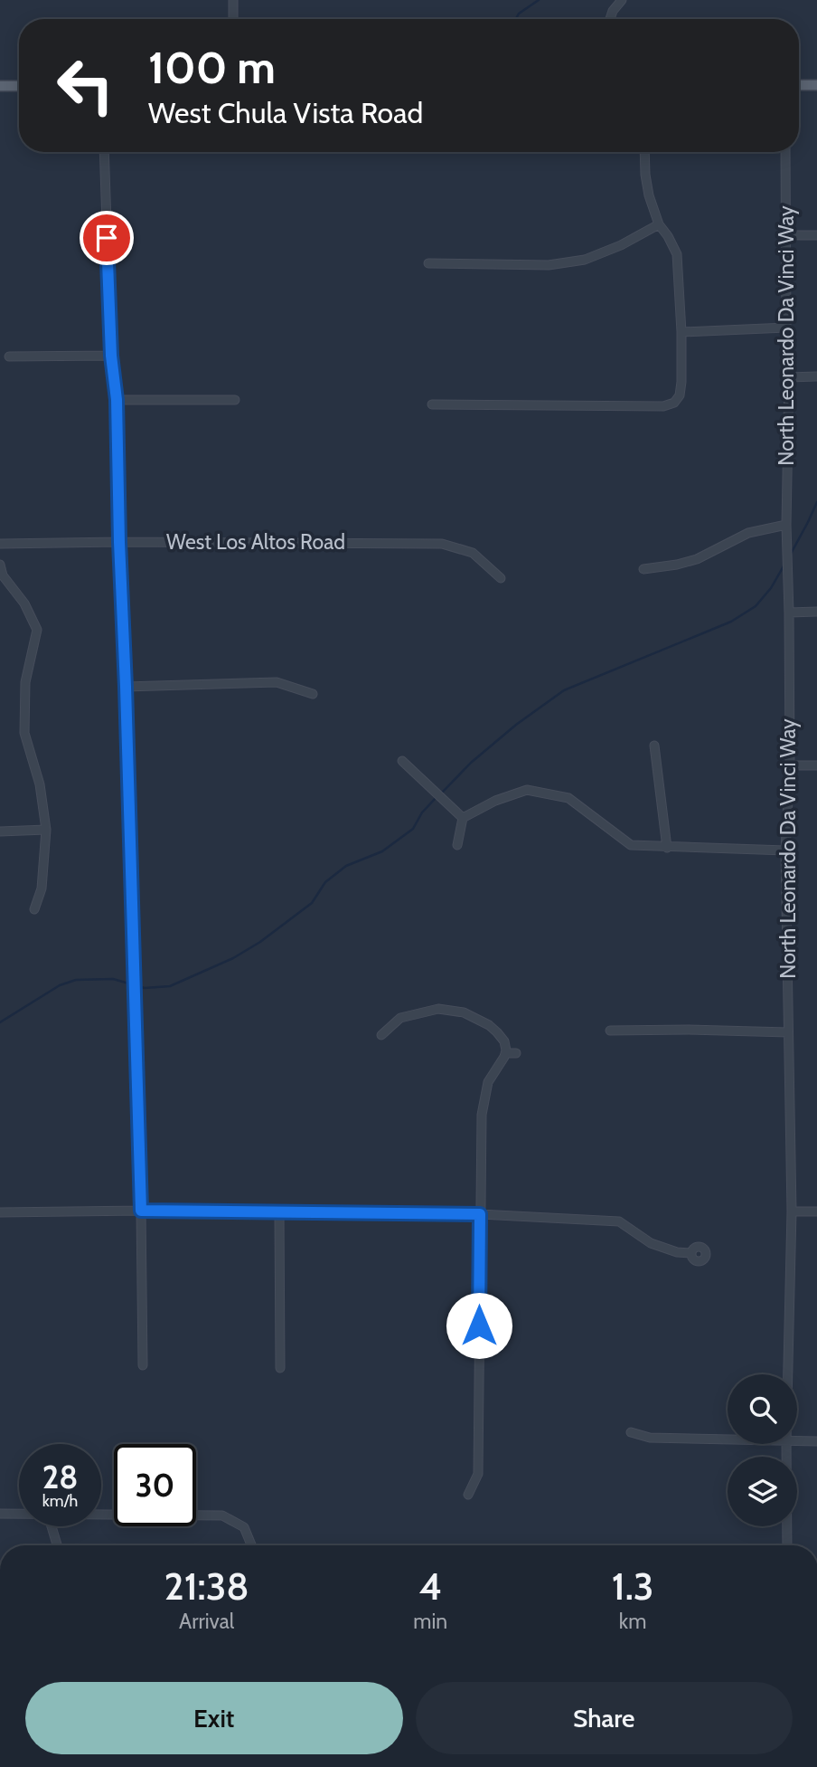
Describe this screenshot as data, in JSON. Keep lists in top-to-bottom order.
{
  "streets": {
    "street": ["North Leonardo Da Vinci Way", "West Los Altos Road"]
  },
  "page": {
    "turn": ["100 m", "West Chula Vista Road"],
    "speed": "28 km/h",
    "limit": "30",
    "eta": [
      "21:38",
      "Arrival",
      "4",
      "min",
      "1.3",
      "km"
    ],
    "buttons": ["Exit", "Share"]
  }
}
